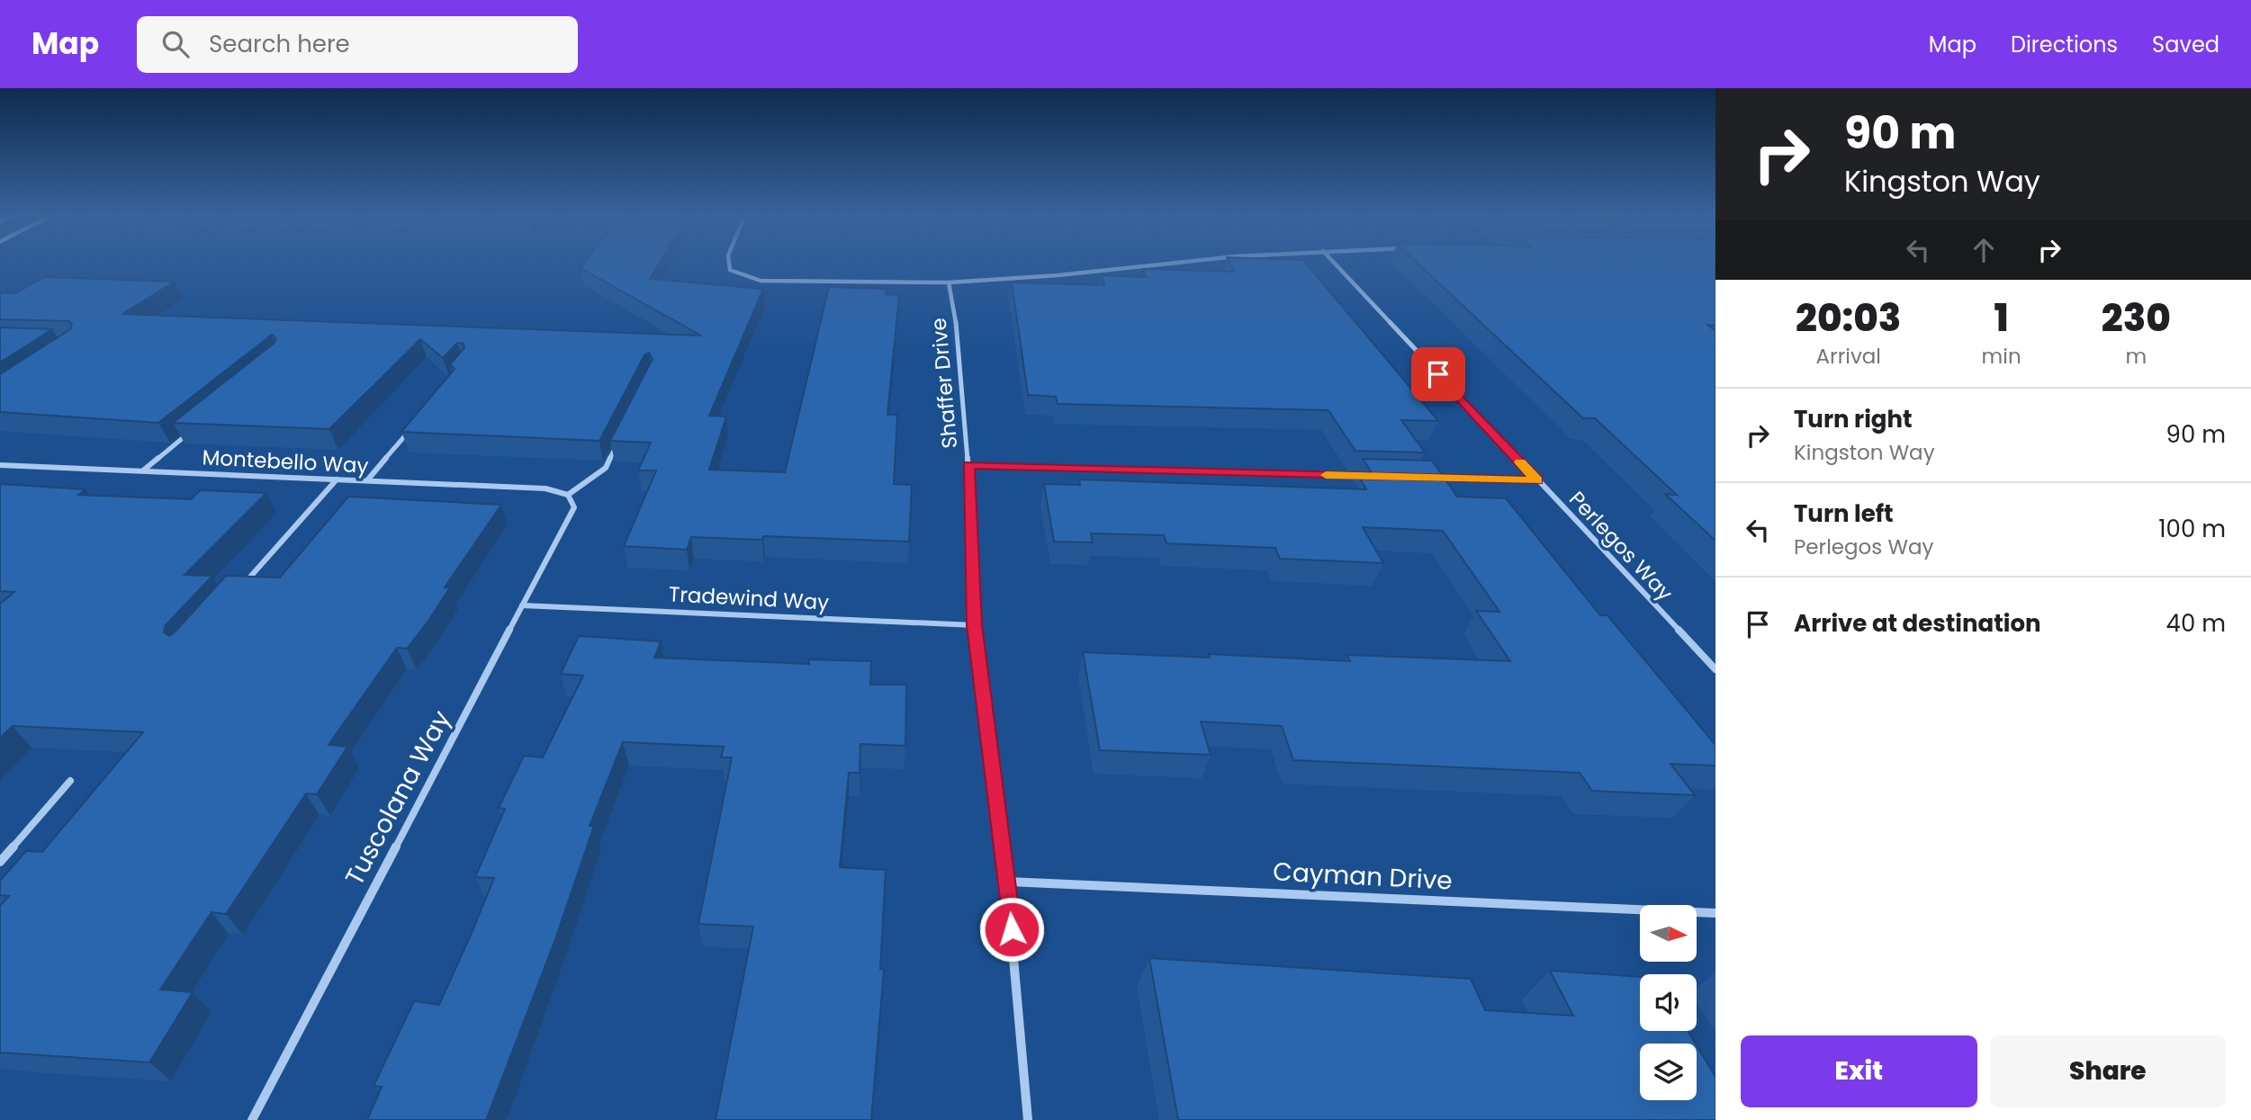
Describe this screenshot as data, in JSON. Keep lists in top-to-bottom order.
{
  "streets": {
    "street": [
      "Shaffer Drive",
      "Montebello Way",
      "Perlegos Way",
      "Tradewind Way",
      "Tuscolana Way",
      "Cayman Drive"
    ]
  },
  "crossings": [
    ["Shaffer Drive", "Tradewind Way"],
    ["Shaffer Drive", "Cayman Drive"],
    ["Montebello Way", "Tuscolana Way"],
    ["Tradewind Way", "Tuscolana Way"]
  ],
  "north": "right",
  "page": {
    "header": "Map",
    "search": "Search here",
    "nav": ["Map", "Directions", "Saved"],
    "turn": ["90 m", "Kingston Way"],
    "eta": [
      "20:03",
      "Arrival",
      "1",
      "min",
      "230",
      "m"
    ],
    "list": [
      {
        "name": "Turn right",
        "note": "Kingston Way",
        "value": "90 m"
      },
      {
        "name": "Turn left",
        "note": "Perlegos Way",
        "value": "100 m"
      },
      {
        "name": "Arrive at destination",
        "value": "40 m"
      }
    ],
    "buttons": ["Exit", "Share"]
  }
}
